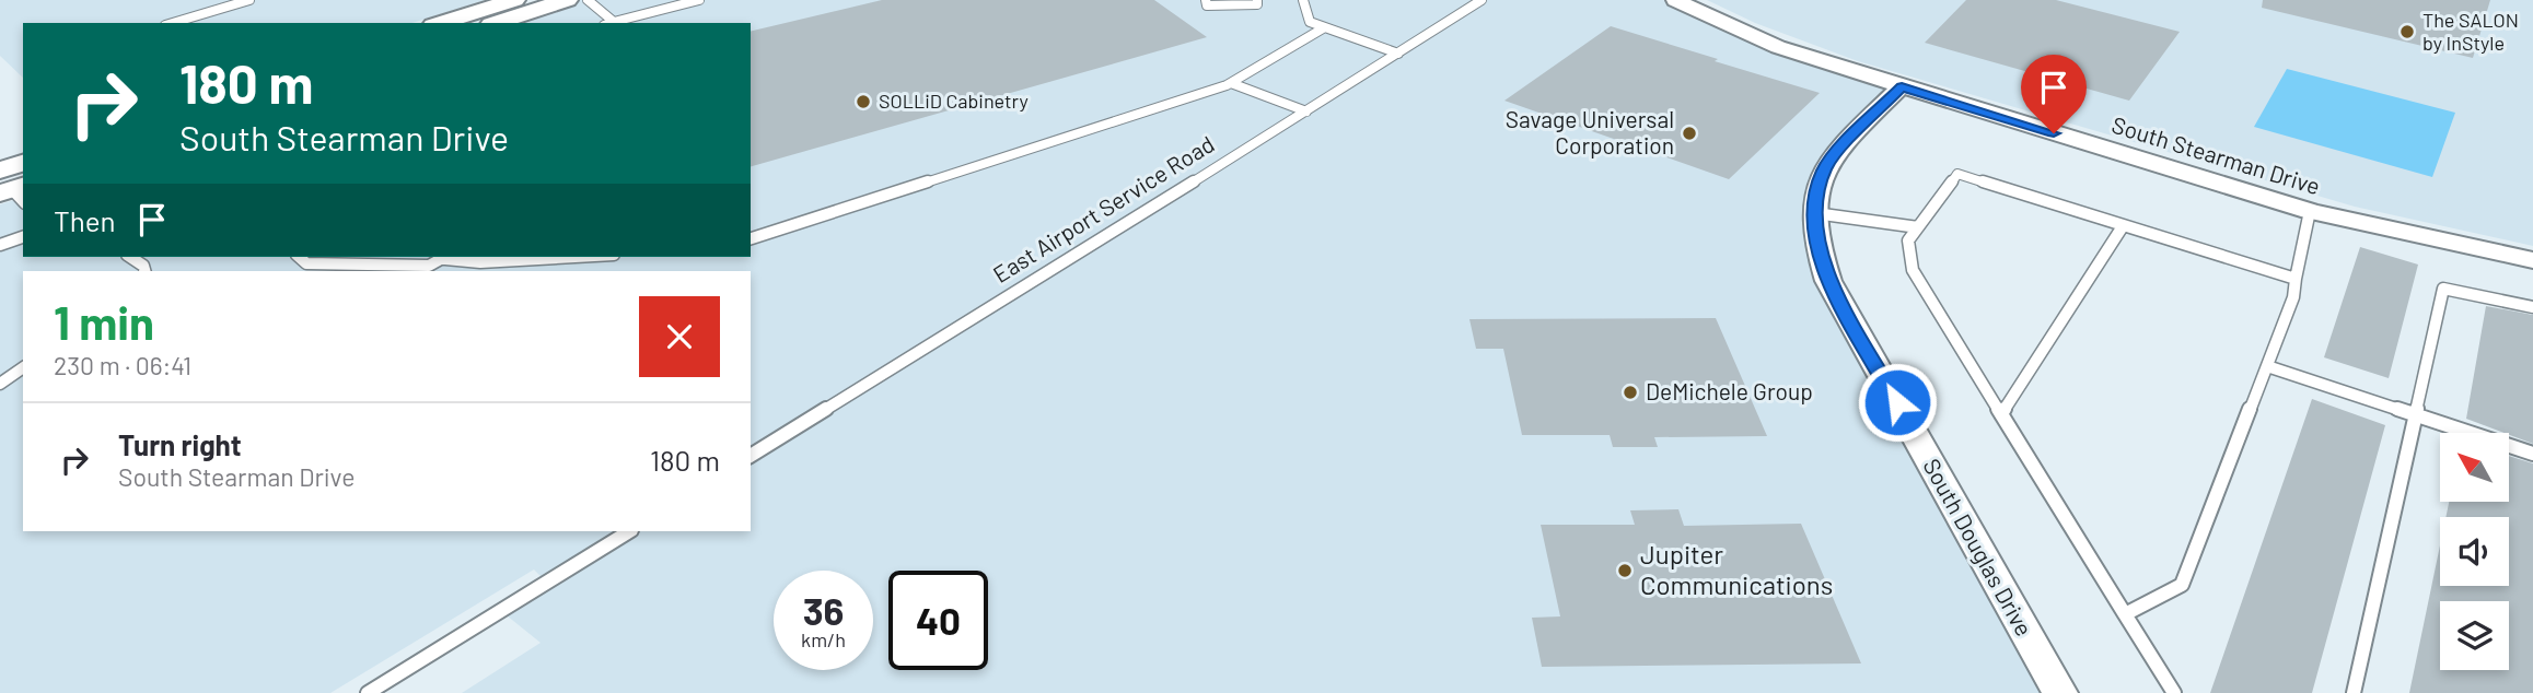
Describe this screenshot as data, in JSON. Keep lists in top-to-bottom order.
{
  "streets": {
    "street": ["South Stearman Drive", "South Douglas Drive"],
    "lane": ["East Airport Service Road"]
  },
  "crossings": [
    ["South Stearman Drive", "South Douglas Drive"]
  ],
  "places": [
    "The SALON by InStyle",
    "SOLLiD Cabinetry",
    "Savage Universal Corporation",
    "DeMichele Group",
    "Jupiter Communications"
  ],
  "north": "top left",
  "page": {
    "turn": ["180 m", "South Stearman Drive"],
    "then": "Then",
    "heading": ["1 min", "230 m · 06:41"],
    "list": [
      {
        "name": "Turn right",
        "note": "South Stearman Drive",
        "value": "180 m"
      }
    ],
    "speed": "36 km/h",
    "limit": "40"
  }
}
